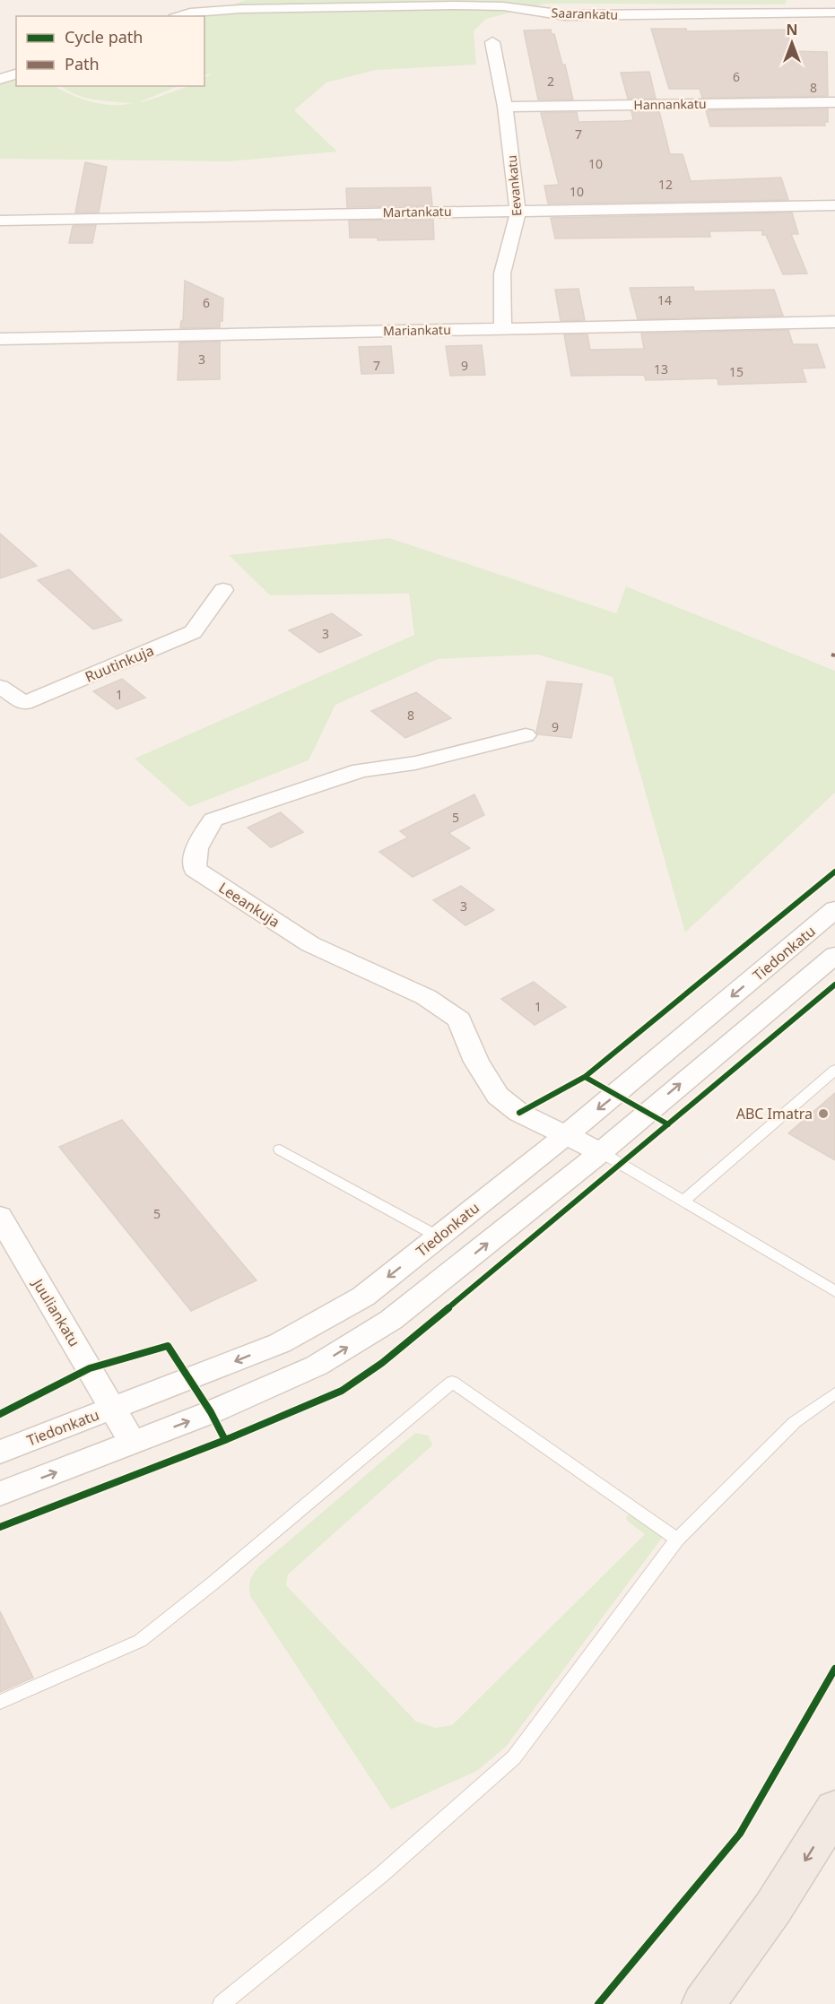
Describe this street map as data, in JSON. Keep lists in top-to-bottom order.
{
  "streets": {
    "street": [
      "Saarankatu",
      "Hannankatu",
      "Eevankatu",
      "Martankatu",
      "Mariankatu",
      "Ruutinkuja",
      "Leeankuja",
      "Tiedonkatu",
      "Juuliankatu"
    ]
  },
  "crossings": [
    ["Hannankatu", "Eevankatu"],
    ["Eevankatu", "Martankatu"],
    ["Eevankatu", "Mariankatu"],
    ["Leeankuja", "Tiedonkatu"],
    ["Tiedonkatu", "Juuliankatu"]
  ],
  "places": ["ABC Imatra"],
  "house_numbers": [
    "6",
    "2",
    "8",
    "7",
    "10",
    "12",
    "10",
    "14",
    "6",
    "3",
    "7",
    "9",
    "13",
    "15",
    "3",
    "1",
    "8",
    "9",
    "5",
    "3",
    "1",
    "5"
  ],
  "legend": ["Cycle path", "Path"],
  "north": "top"
}
